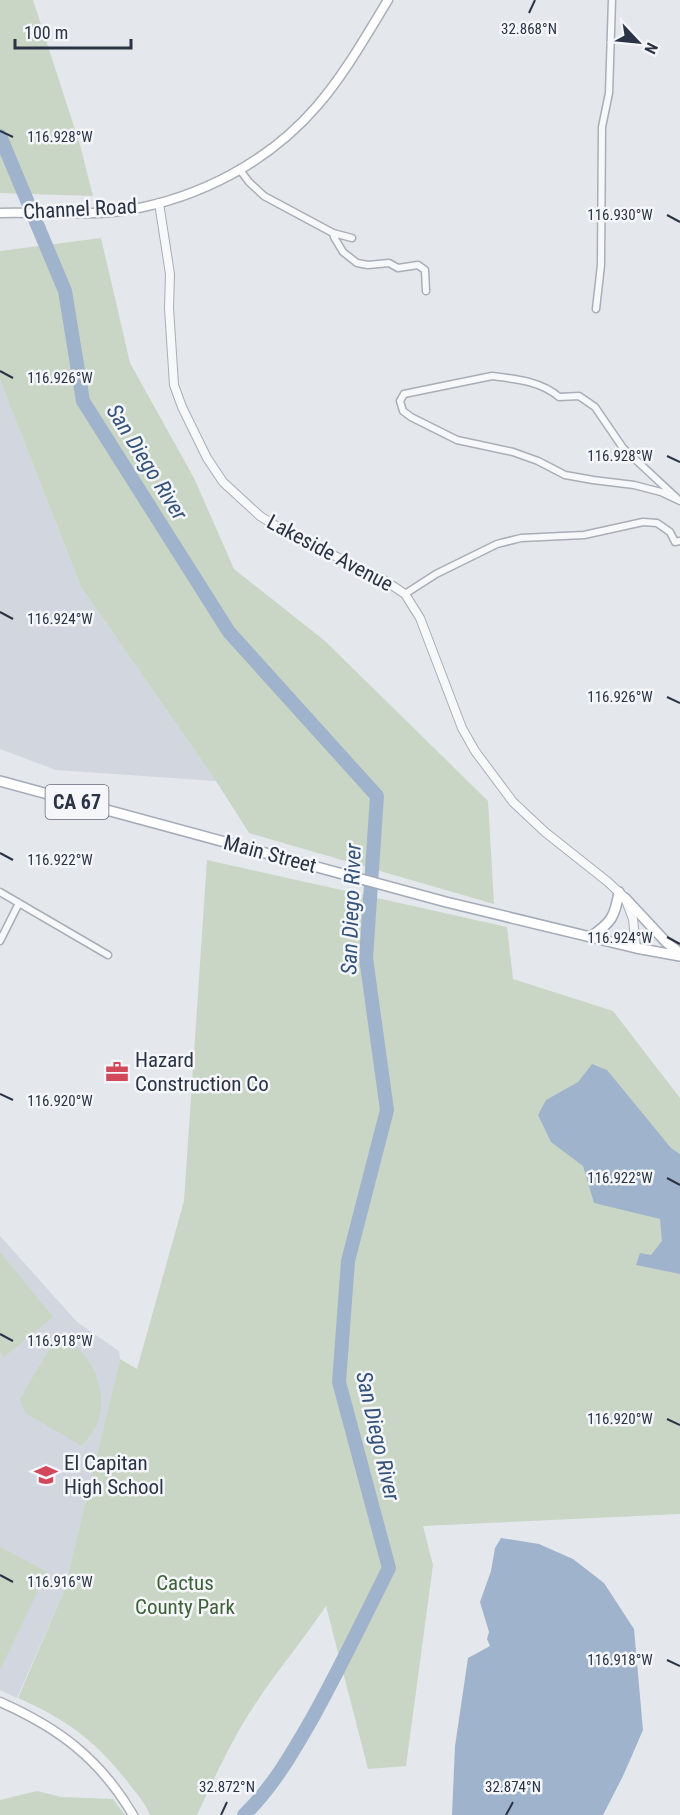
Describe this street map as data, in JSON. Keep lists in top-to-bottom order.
{
  "streets": {
    "main road": ["Channel Road", "CA 67", "Main Street"],
    "street": ["Lakeside Avenue"]
  },
  "crossings": [
    ["Channel Road", "Lakeside Avenue"]
  ],
  "water": ["San Diego River"],
  "parks": ["Cactus County Park"],
  "places": {
    "office": ["Hazard Construction Co"],
    "school or university": ["El Capitan High School"]
  },
  "scale_bar": "100 m",
  "north": "bottom right",
  "coordinates": [
    "32.868°N",
    "116.928°W",
    "116.930°W",
    "116.926°W",
    "116.924°W",
    "116.922°W",
    "116.920°W",
    "116.918°W",
    "116.916°W",
    "32.872°N",
    "32.874°N"
  ]
}
